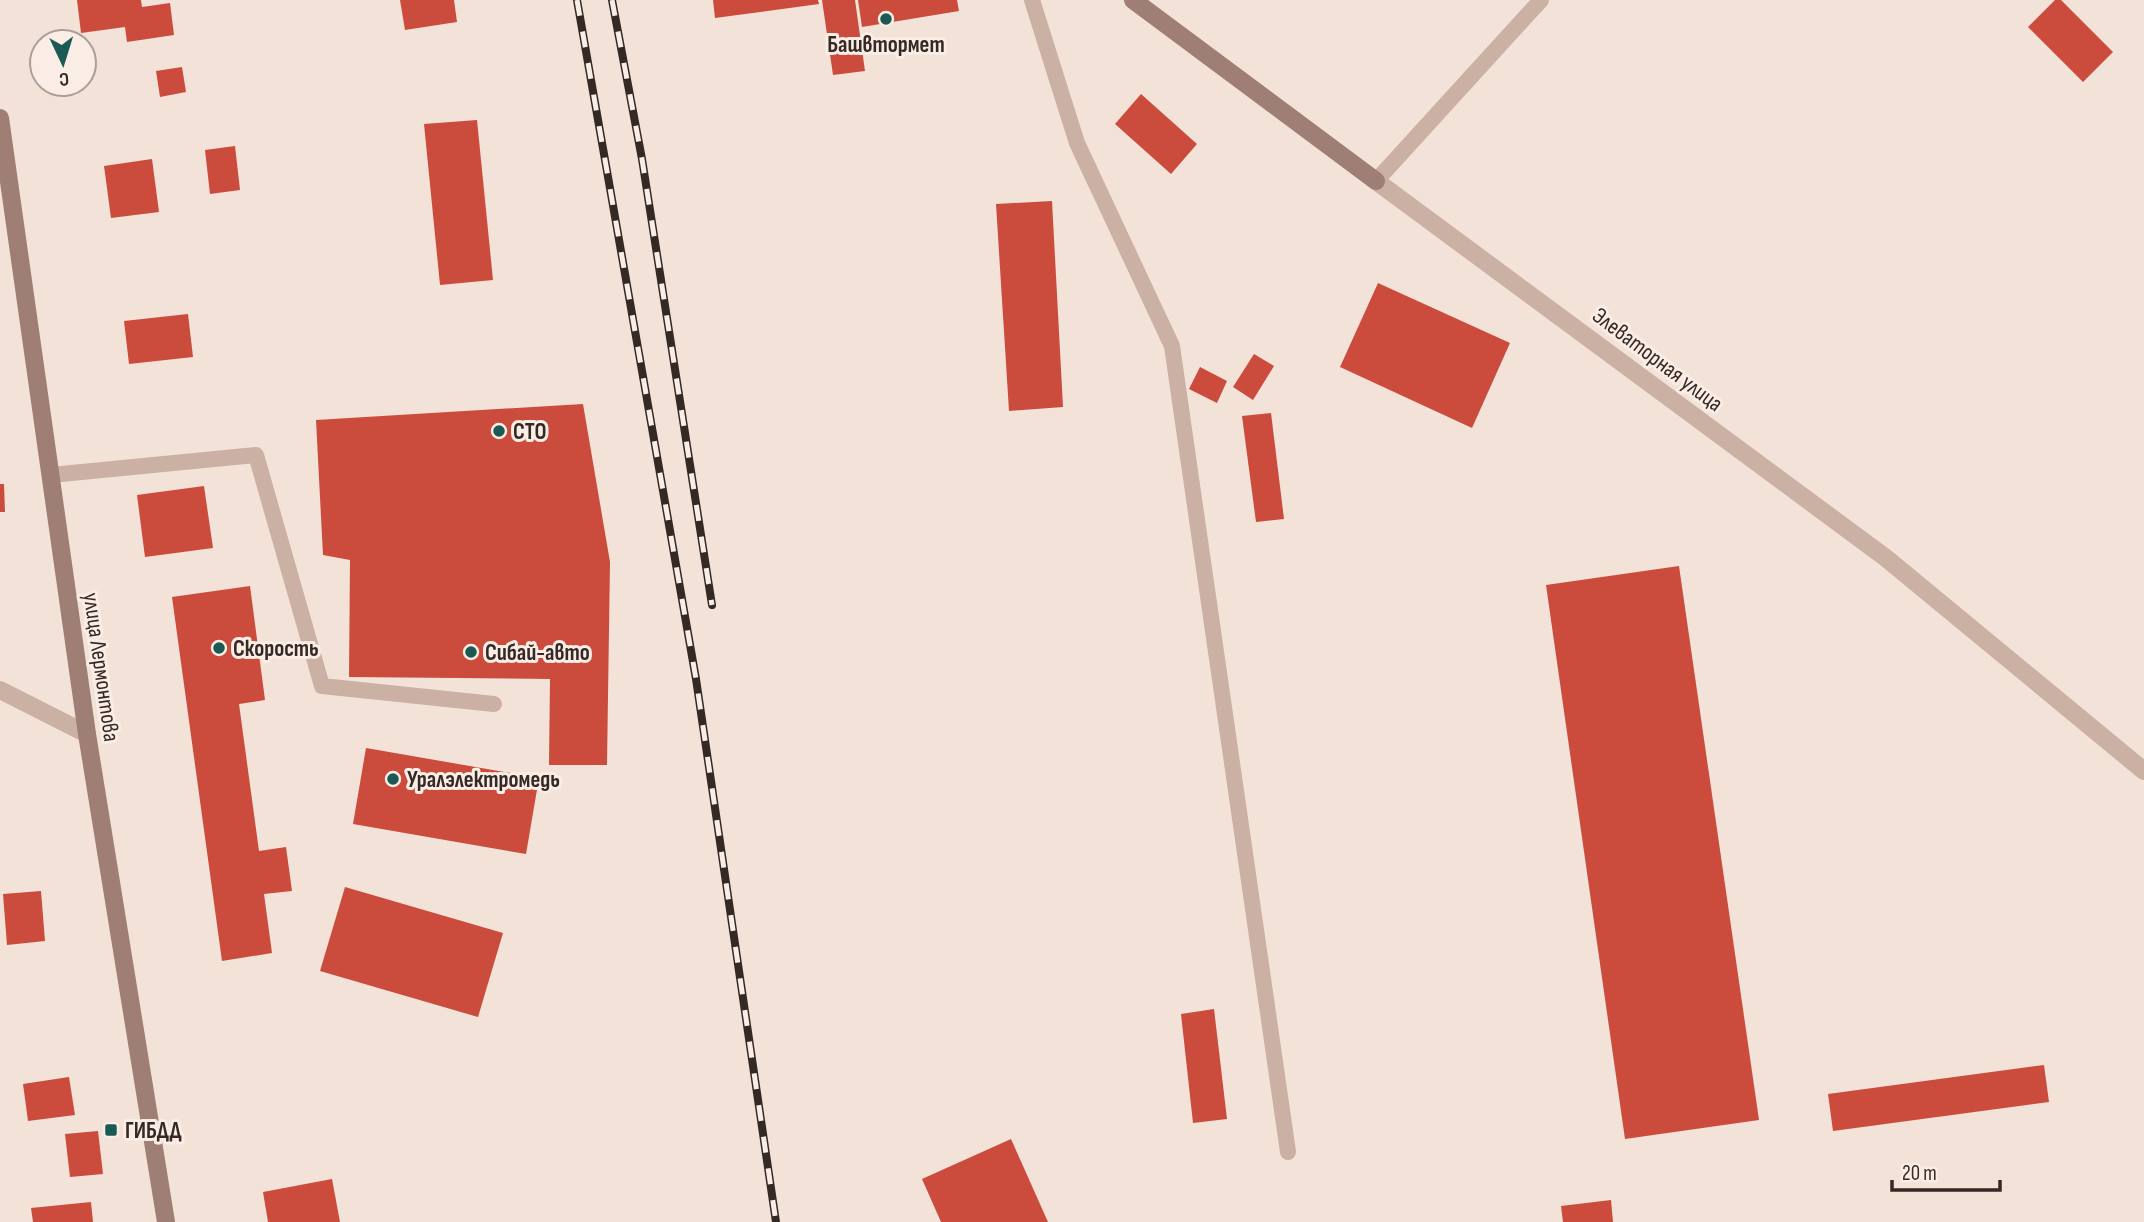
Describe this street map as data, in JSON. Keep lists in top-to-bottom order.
{
  "streets": {
    "main road": ["Элеваторная улица", "улица Лермонтова"]
  },
  "places": {
    "other": [
      "Башвтормет",
      "СТО",
      "Скорость",
      "Сибай-авто",
      "Уралэлектромедь"
    ],
    "transit": ["ГИБДД"]
  },
  "scale_bar": "20 m",
  "north": "bottom"
}
